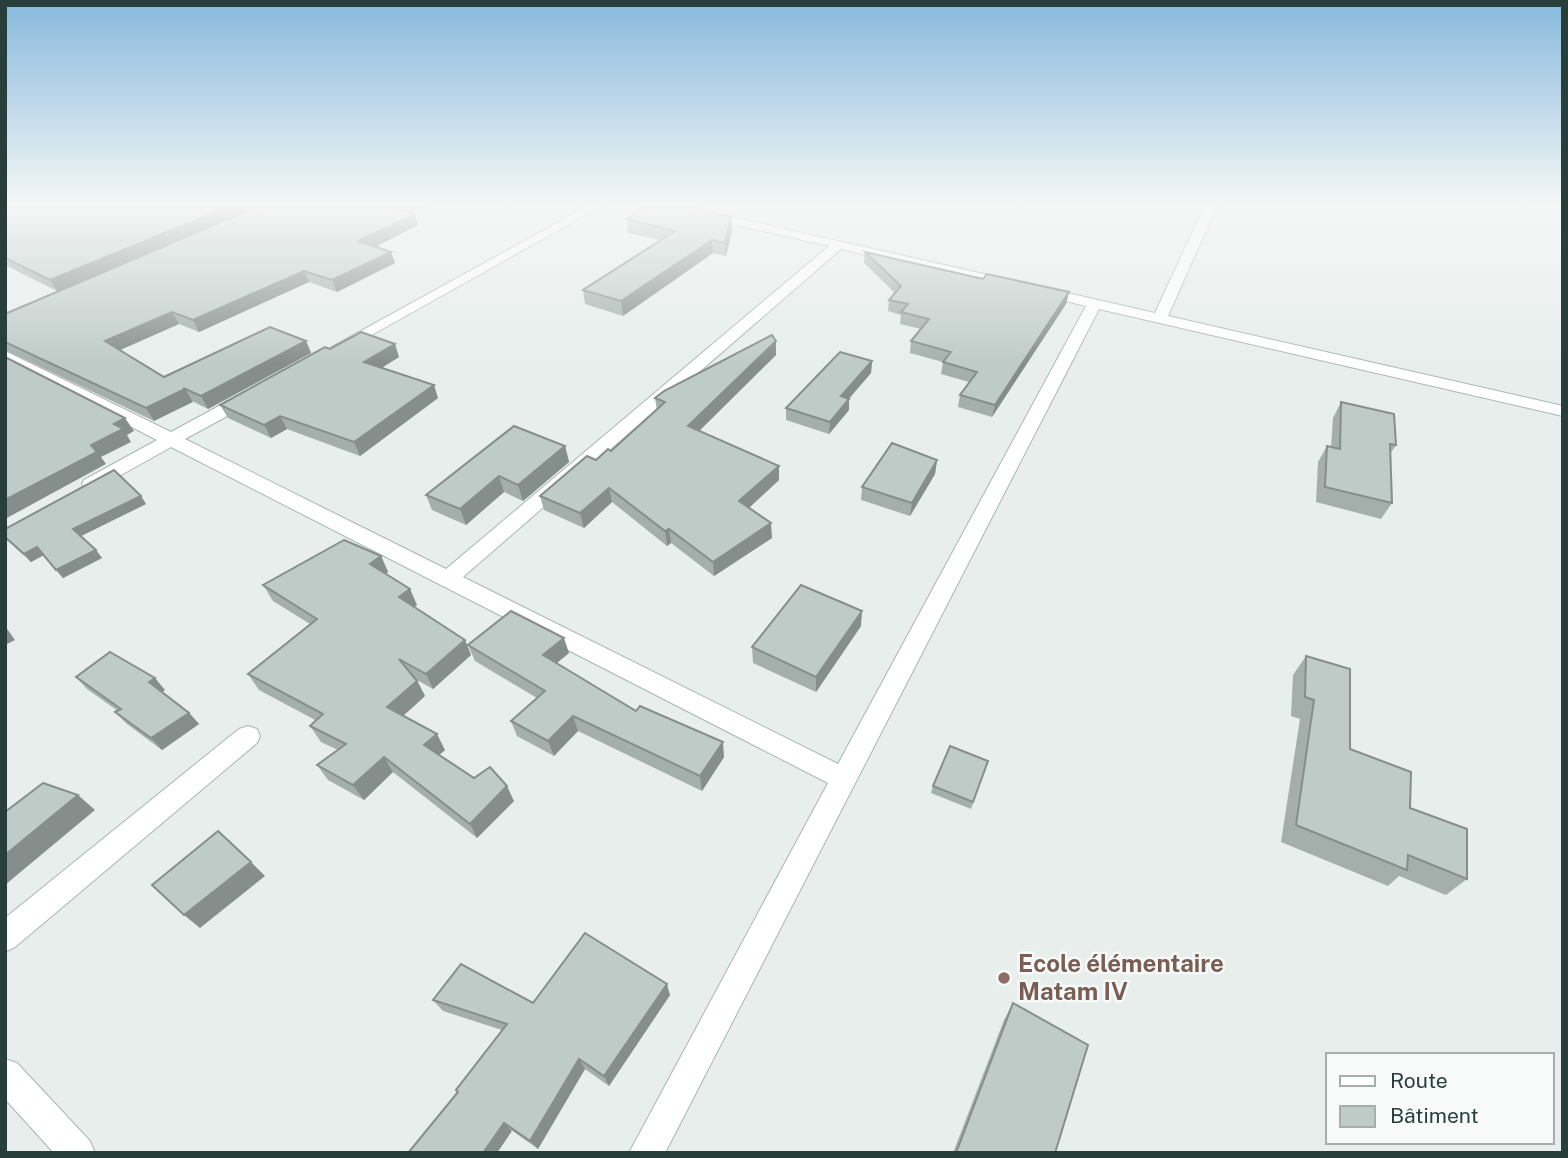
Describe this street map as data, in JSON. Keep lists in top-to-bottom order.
{
  "places": ["Ecole élémentaire Matam IV"],
  "legend": ["Route", "Bâtiment"]
}
